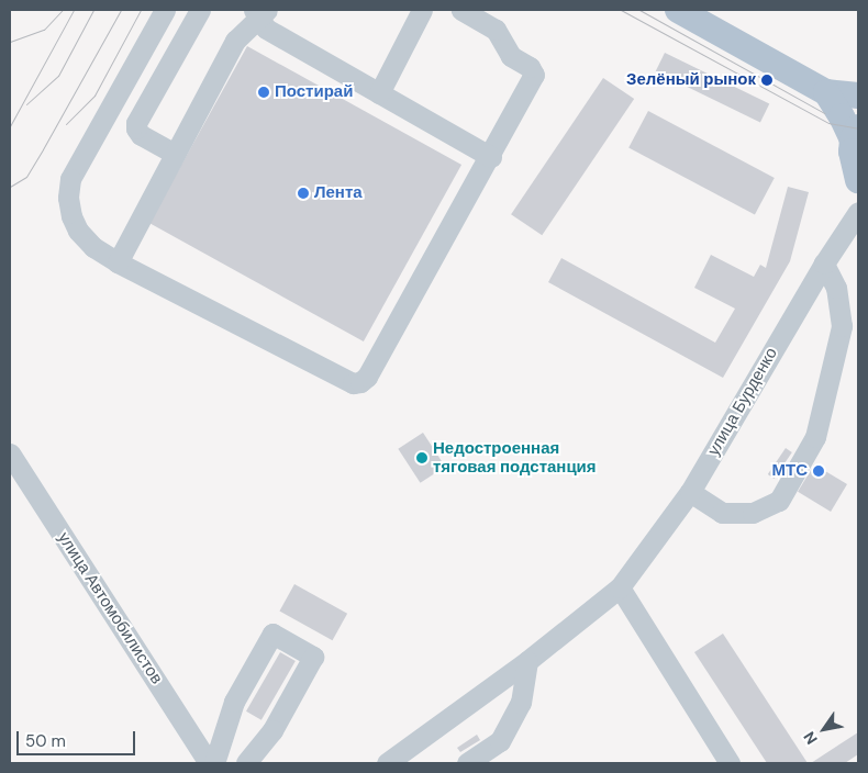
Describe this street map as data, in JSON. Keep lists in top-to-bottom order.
{
  "streets": {
    "street": ["улица Бурденко", "улица Автомобилистов"]
  },
  "places": [
    "Зелёный рынок",
    "Постирай",
    "Лента",
    "Недостроенная тяговая подстанция",
    "МТС"
  ],
  "scale_bar": "50 m",
  "north": "bottom left"
}
